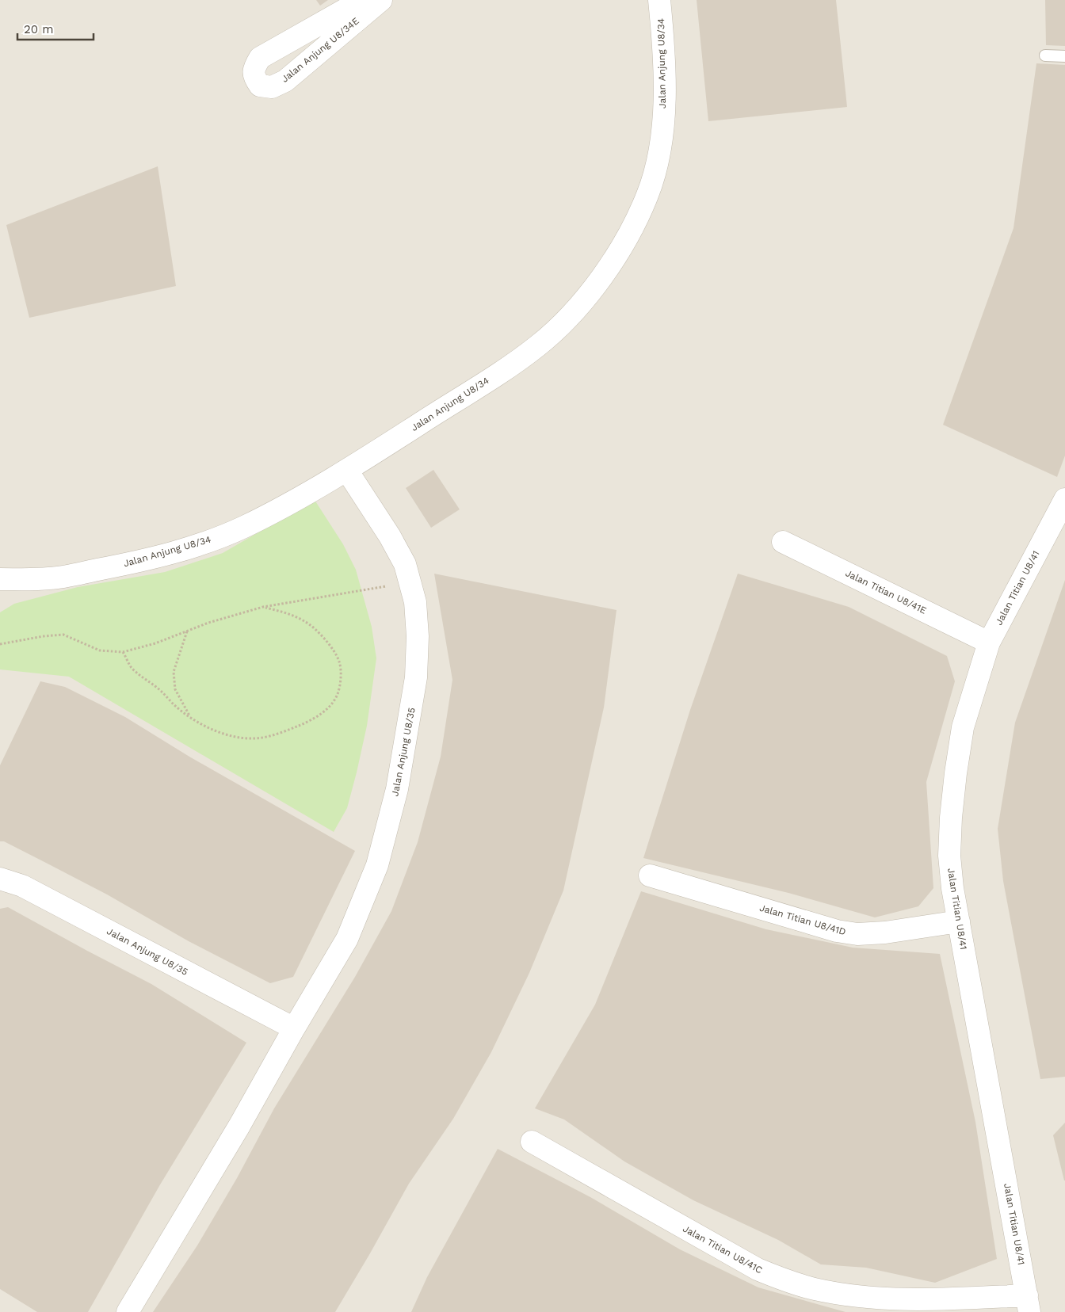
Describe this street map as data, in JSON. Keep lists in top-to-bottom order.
{
  "streets": {
    "street": [
      "Jalan Anjung U8/34E",
      "Jalan Anjung U8/34",
      "Jalan Titian U8/41",
      "Jalan Titian U8/41E",
      "Jalan Anjung U8/35",
      "Jalan Titian U8/41D",
      "Jalan Titian U8/41C"
    ]
  },
  "crossings": [
    ["Jalan Anjung U8/34", "Jalan Anjung U8/35"],
    ["Jalan Titian U8/41", "Jalan Titian U8/41E"],
    ["Jalan Titian U8/41", "Jalan Titian U8/41D"],
    ["Jalan Titian U8/41", "Jalan Titian U8/41C"]
  ],
  "scale_bar": "20 m"
}
